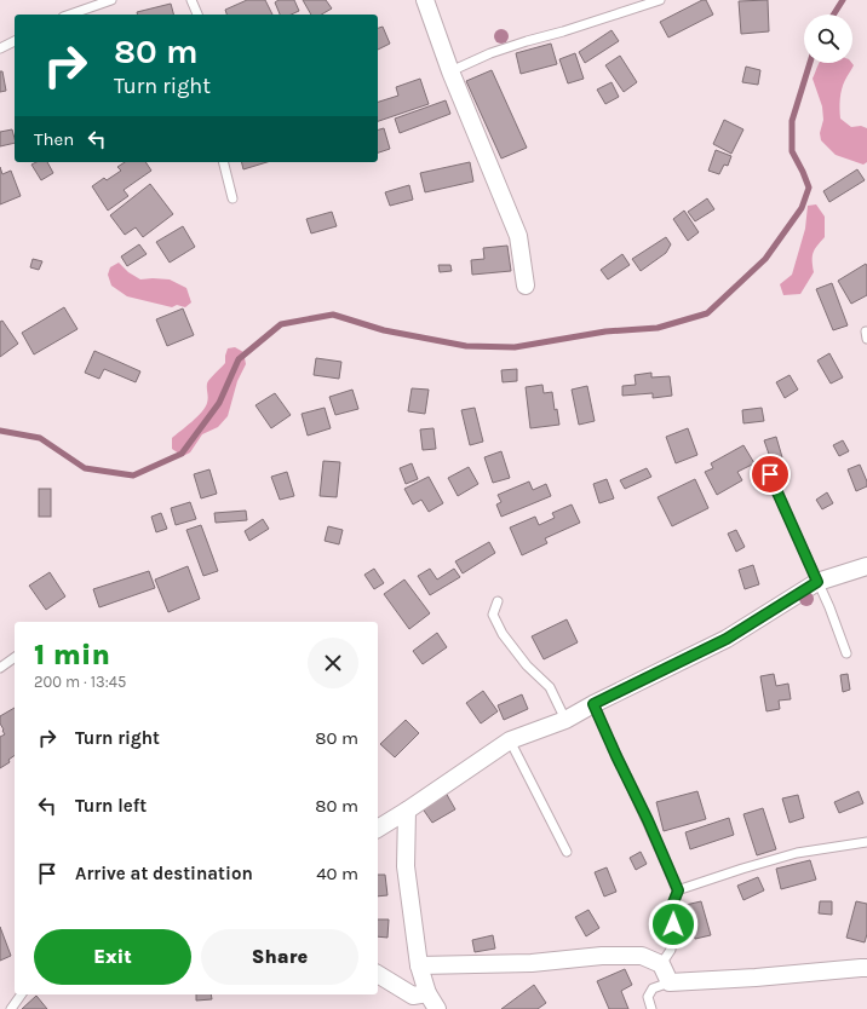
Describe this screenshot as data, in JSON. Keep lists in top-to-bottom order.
{
  "page": {
    "turn": ["80 m", "Turn right"],
    "then": "Then",
    "heading": ["1 min", "200 m · 13:45"],
    "list": [
      {
        "name": "Turn right",
        "value": "80 m"
      },
      {
        "name": "Turn left",
        "value": "80 m"
      },
      {
        "name": "Arrive at destination",
        "value": "40 m"
      }
    ],
    "buttons": ["Exit", "Share"]
  }
}
